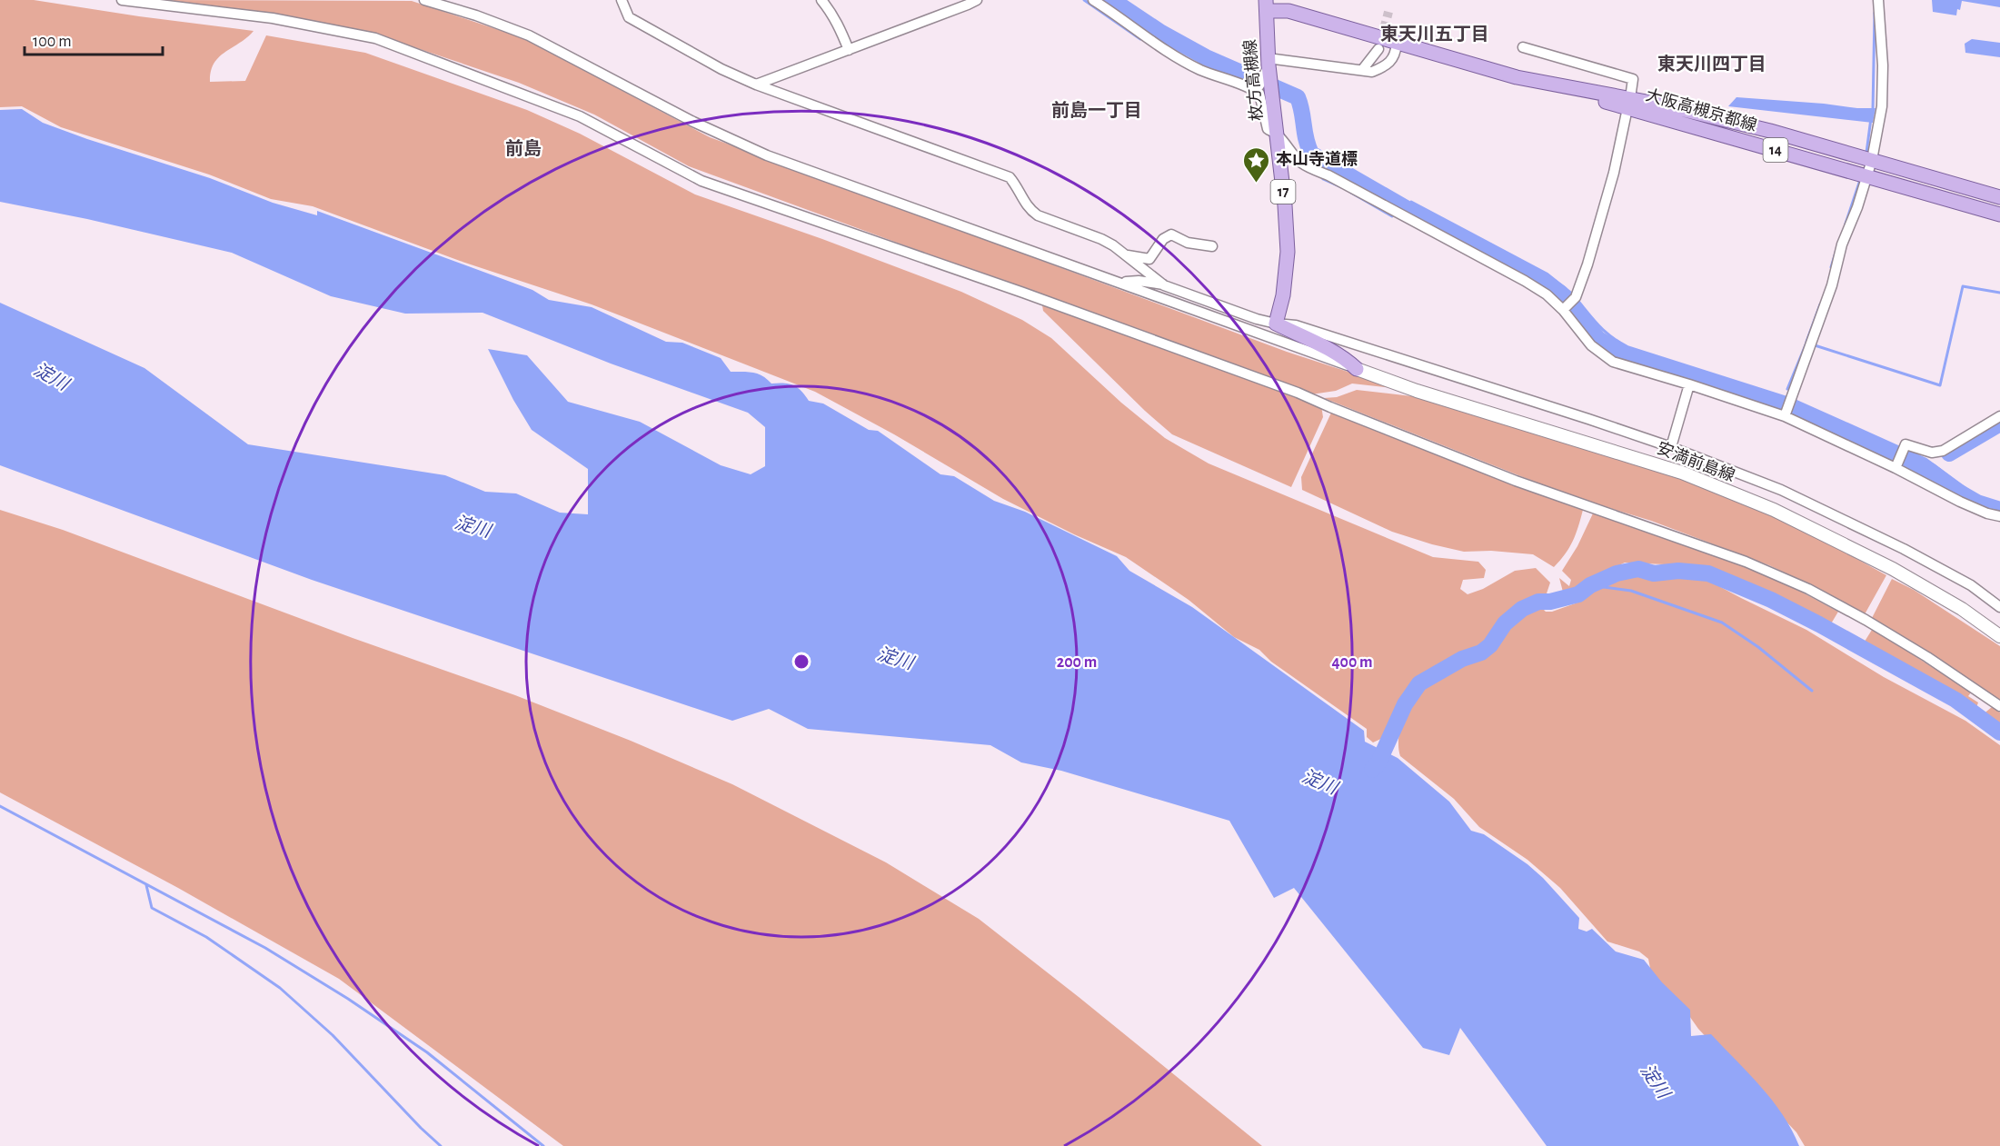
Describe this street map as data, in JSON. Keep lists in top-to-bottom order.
{
  "streets": {
    "main road": [
      "枚方高槻線",
      "大阪高槻京都線",
      "14",
      "17",
      "安満前島線"
    ]
  },
  "crossings": [
    ["枚方高槻線", "大阪高槻京都線"]
  ],
  "districts": [
    "東天川五丁目",
    "東天川四丁目",
    "前島一丁目",
    "前島"
  ],
  "water": ["淀川"],
  "places": {
    "place": ["本山寺道標"]
  },
  "scale_bar": "100 m",
  "rings": ["200 m", "400 m"]
}
